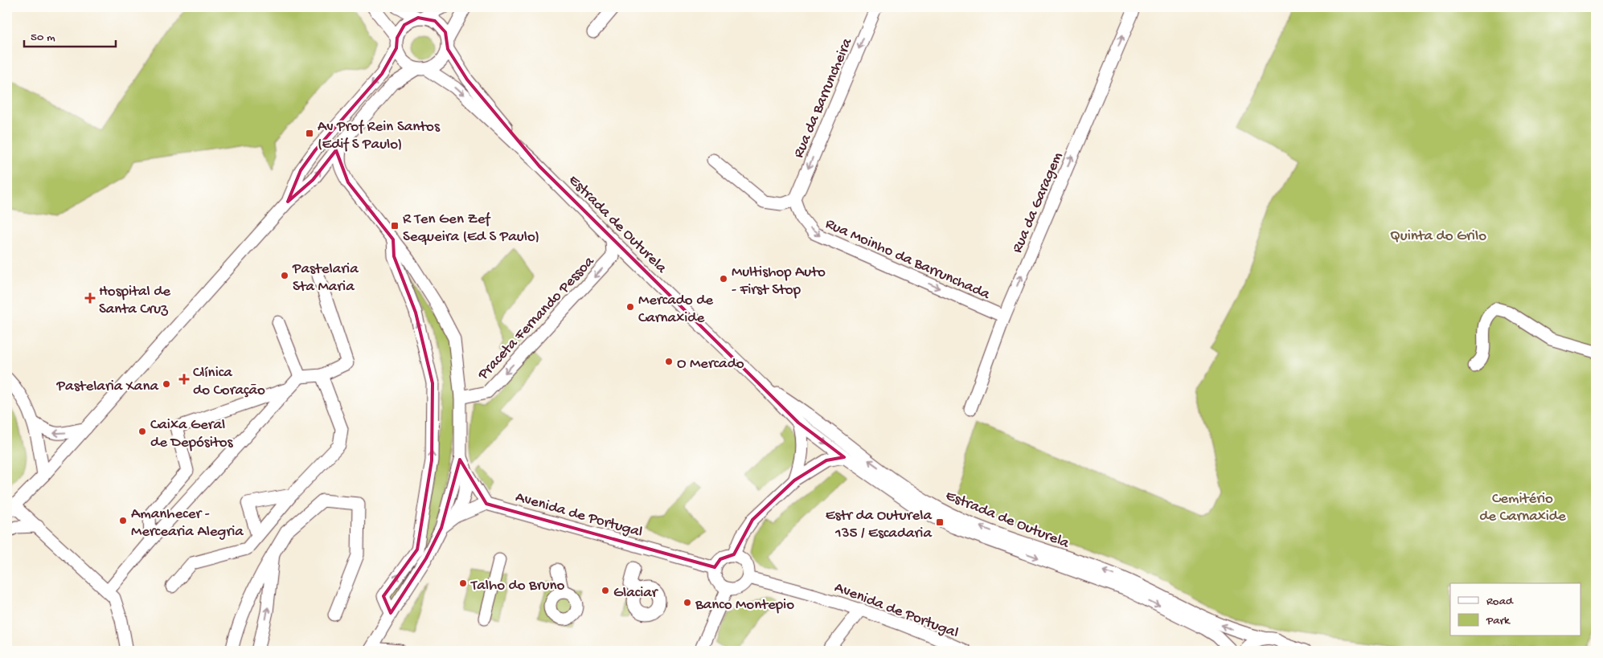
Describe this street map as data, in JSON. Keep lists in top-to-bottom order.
{
  "streets": {
    "street": [
      "Rua da Barruncheira",
      "Rua da Garagem",
      "Estrada de Outurela",
      "Rua Moinho da Barrunchada",
      "Praceta Fernando Pessoa",
      "Avenida de Portugal"
    ]
  },
  "crossings": [
    ["Rua da Barruncheira", "Rua Moinho da Barrunchada"],
    ["Rua da Garagem", "Rua Moinho da Barrunchada"],
    ["Estrada de Outurela", "Praceta Fernando Pessoa"]
  ],
  "one_way": [
    "Rua da Barruncheira",
    "Rua da Garagem",
    "Rua Moinho da Barrunchada",
    "Praceta Fernando Pessoa"
  ],
  "parks": ["Quinta do Grilo", "Cemitério de Carnaxide"],
  "places": {
    "transit": ["Av Prof Rein Santos (Edif S Paulo)", "R Ten Gen Zef Sequeira (Ed S Paulo)", "Estr da Outurela 135 / Escadaria"],
    "other": [
      "Pastelaria Sta Maria",
      "Multishop Auto - First Stop",
      "Mercado de Carnaxide",
      "O Mercado",
      "Pastelaria Xana",
      "Caixa Geral de Depósitos",
      "Amanhecer - Mercearia Alegria",
      "Talho do Bruno",
      "Glaciar",
      "Banco Montepio"
    ],
    "health": ["Hospital de Santa Cruz", "Clínica do Coração"]
  },
  "legend": ["Road", "Park"],
  "scale_bar": "50 m"
}
